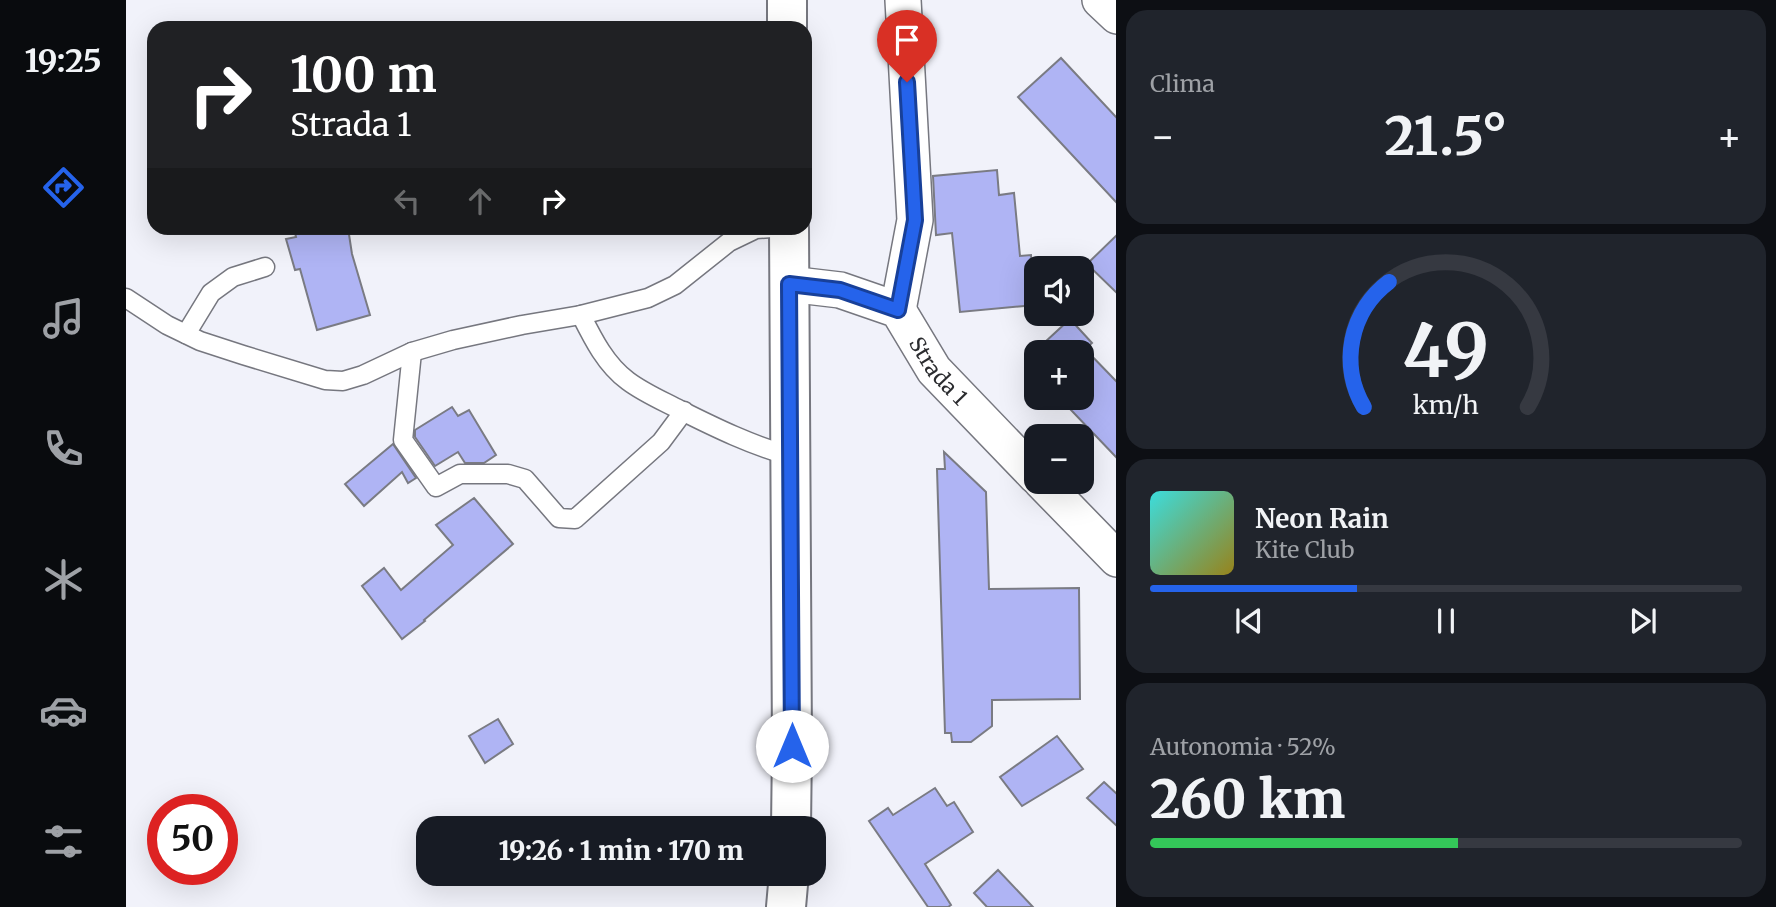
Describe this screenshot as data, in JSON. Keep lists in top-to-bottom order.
{
  "streets": {
    "street": ["Strada 1"]
  },
  "page": {
    "tabs": "19:25",
    "tile": [
      "Clima",
      ["Autonomia · 52%", "260 km"]
    ],
    "turn": ["100 m", "Strada 1"],
    "heat": ["−", "21.5°", "+"],
    "map_buttons": ["+", "−"],
    "song": ["Neon Rain", "Kite Club"],
    "limit": "50",
    "trip": "19:26 · 1 min · 170 m",
    "gauge": ["49", "km/h"]
  }
}
